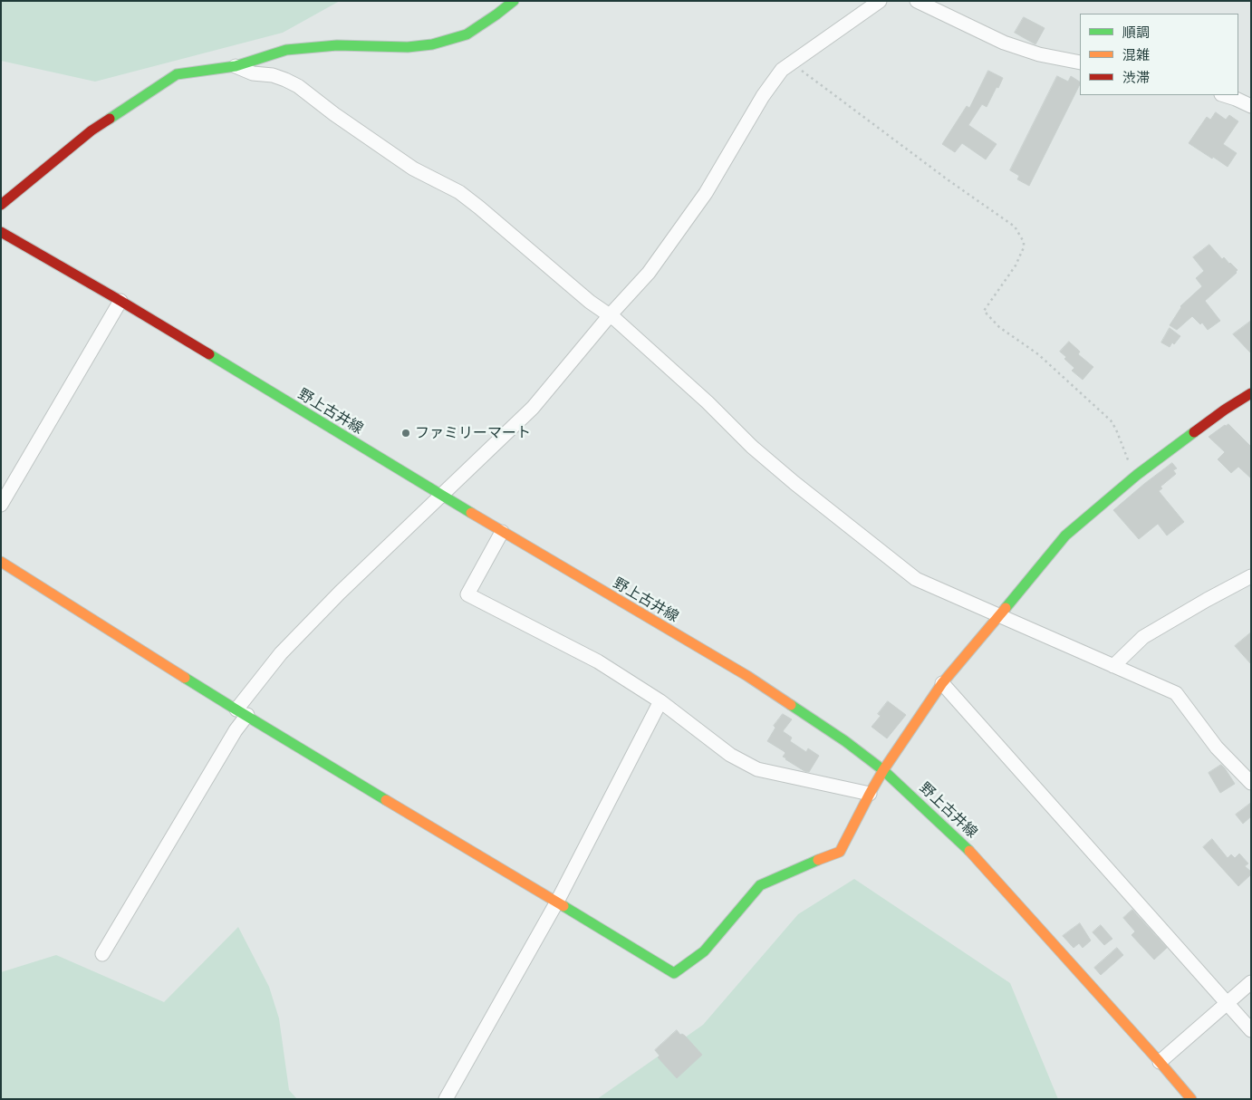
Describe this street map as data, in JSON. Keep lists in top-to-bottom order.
{
  "streets": {
    "street": ["野上古井線"]
  },
  "places": ["ファミリーマート"],
  "legend": ["順調", "混雑", "渋滞"]
}
